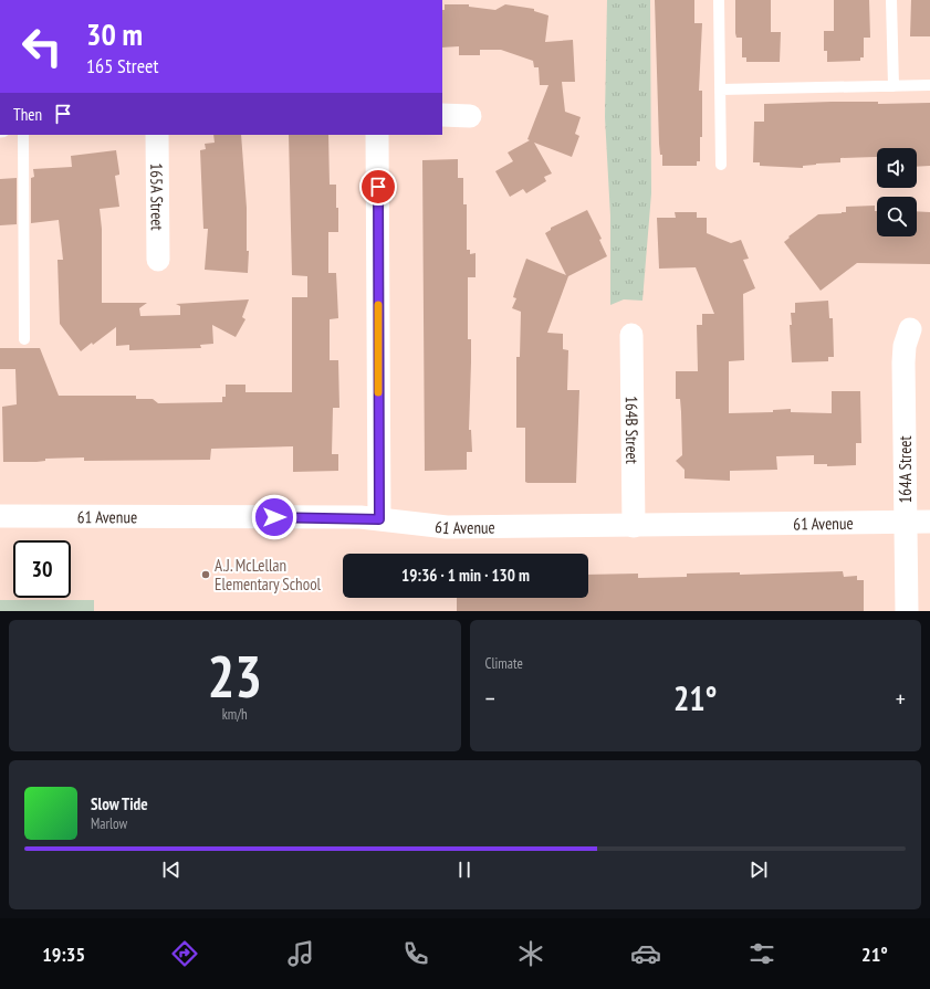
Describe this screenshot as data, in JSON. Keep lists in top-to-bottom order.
{
  "streets": {
    "street": [
      "165A Street",
      "164B Street",
      "164A Street",
      "61 Avenue"
    ]
  },
  "crossings": [
    ["164B Street", "61 Avenue"],
    ["164A Street", "61 Avenue"]
  ],
  "places": ["A.J. McLellan Elementary School"],
  "page": {
    "turn": ["30 m", "165 Street"],
    "then": "Then",
    "limit": "30",
    "trip": "19:36 · 1 min · 130 m",
    "tile": [
      ["23", "km/h"],
      "Climate"
    ],
    "heat": ["−", "21°", "+"],
    "song": ["Slow Tide", "Marlow"],
    "tabs": ["19:35", "21°"]
  }
}
